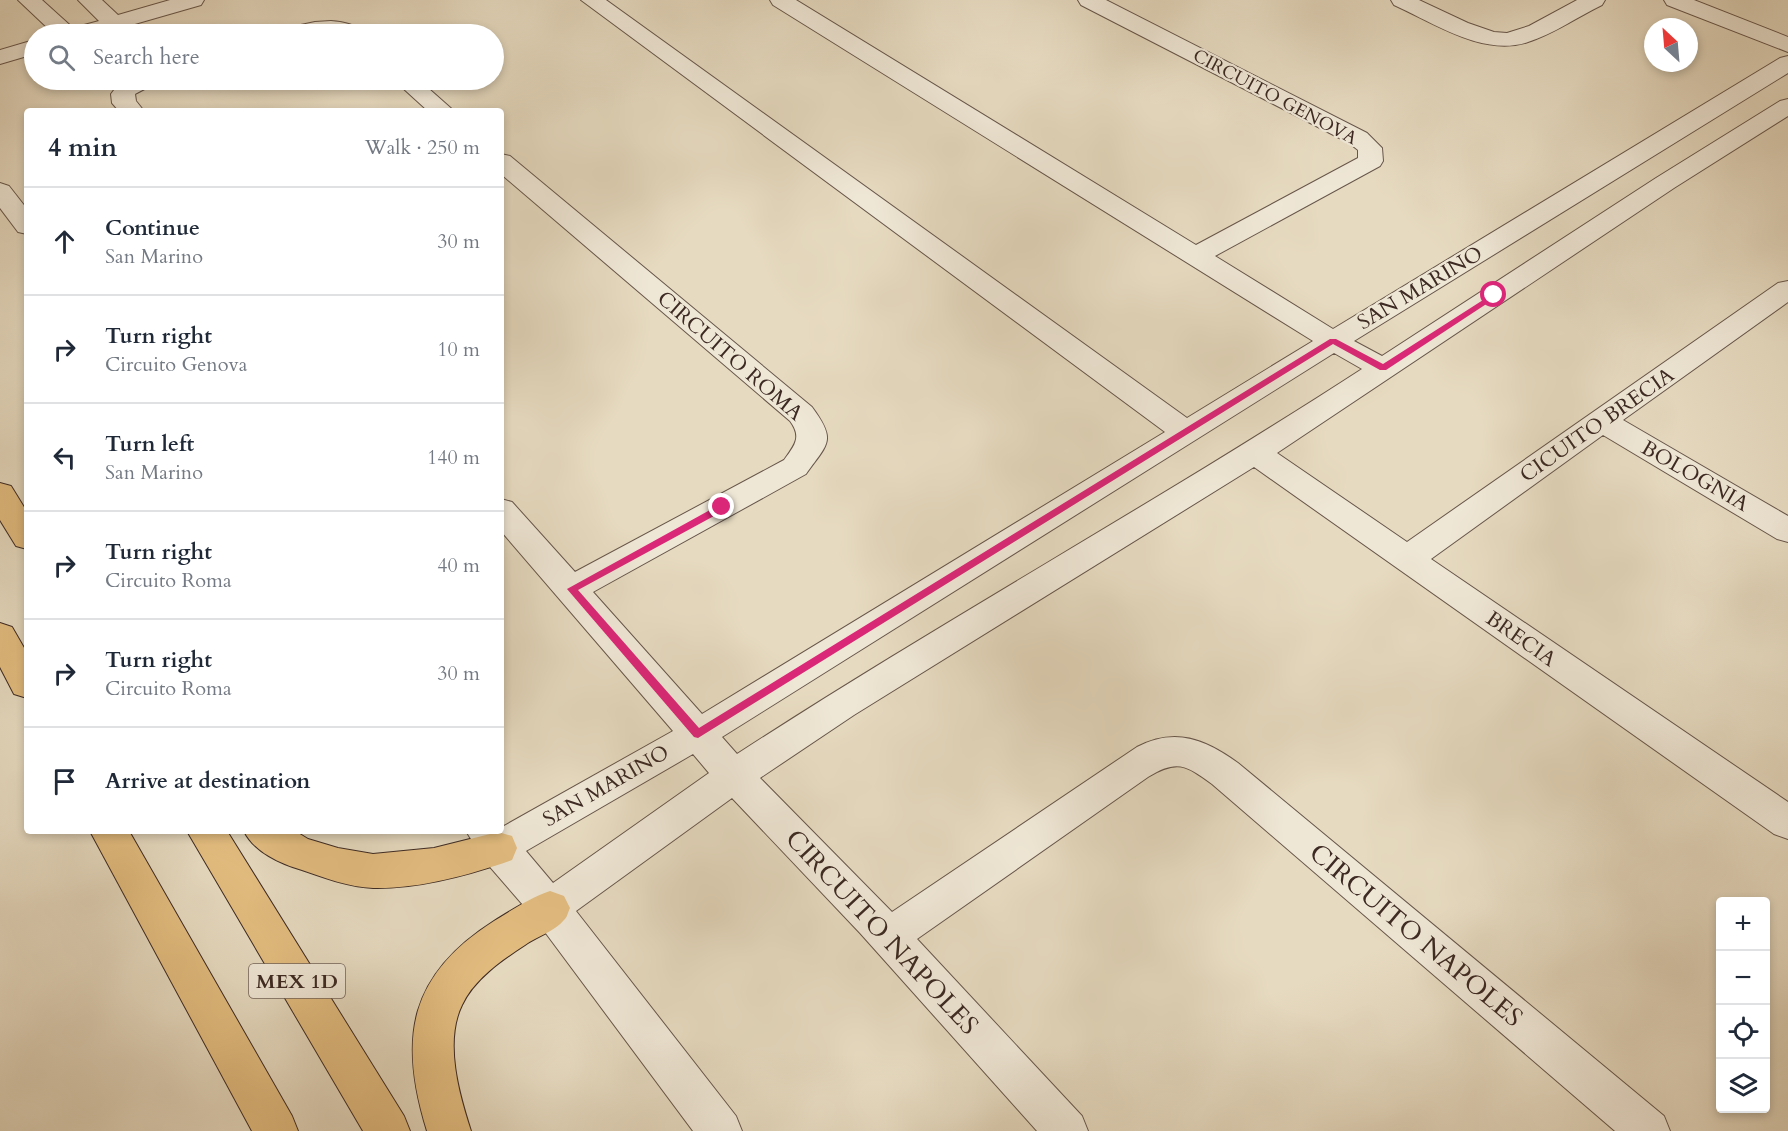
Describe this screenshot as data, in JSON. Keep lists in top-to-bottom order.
{
  "streets": {
    "highway": ["MEX 1D"],
    "street": [
      "CIRCUITO GENOVA",
      "SAN MARINO",
      "CIRCUITO ROMA",
      "CICUITO BRECIA",
      "BOLOGNIA",
      "BRECIA",
      "CIRCUITO NAPOLES"
    ]
  },
  "crossings": [
    ["SAN MARINO", "BRECIA"],
    ["SAN MARINO", "CIRCUITO NAPOLES"],
    ["CICUITO BRECIA", "BOLOGNIA"],
    ["CICUITO BRECIA", "BRECIA"]
  ],
  "north": "top left",
  "page": {
    "search": "Search here",
    "heading": ["4 min", "Walk · 250 m"],
    "list": [
      ["Continue", "San Marino", "30 m"],
      ["Turn right", "Circuito Genova", "10 m"],
      ["Turn left", "San Marino", "140 m"],
      ["Turn right", "Circuito Roma", "40 m"],
      ["Turn right", "Circuito Roma", "30 m"],
      "Arrive at destination"
    ],
    "map_buttons": ["+", "−"]
  }
}
